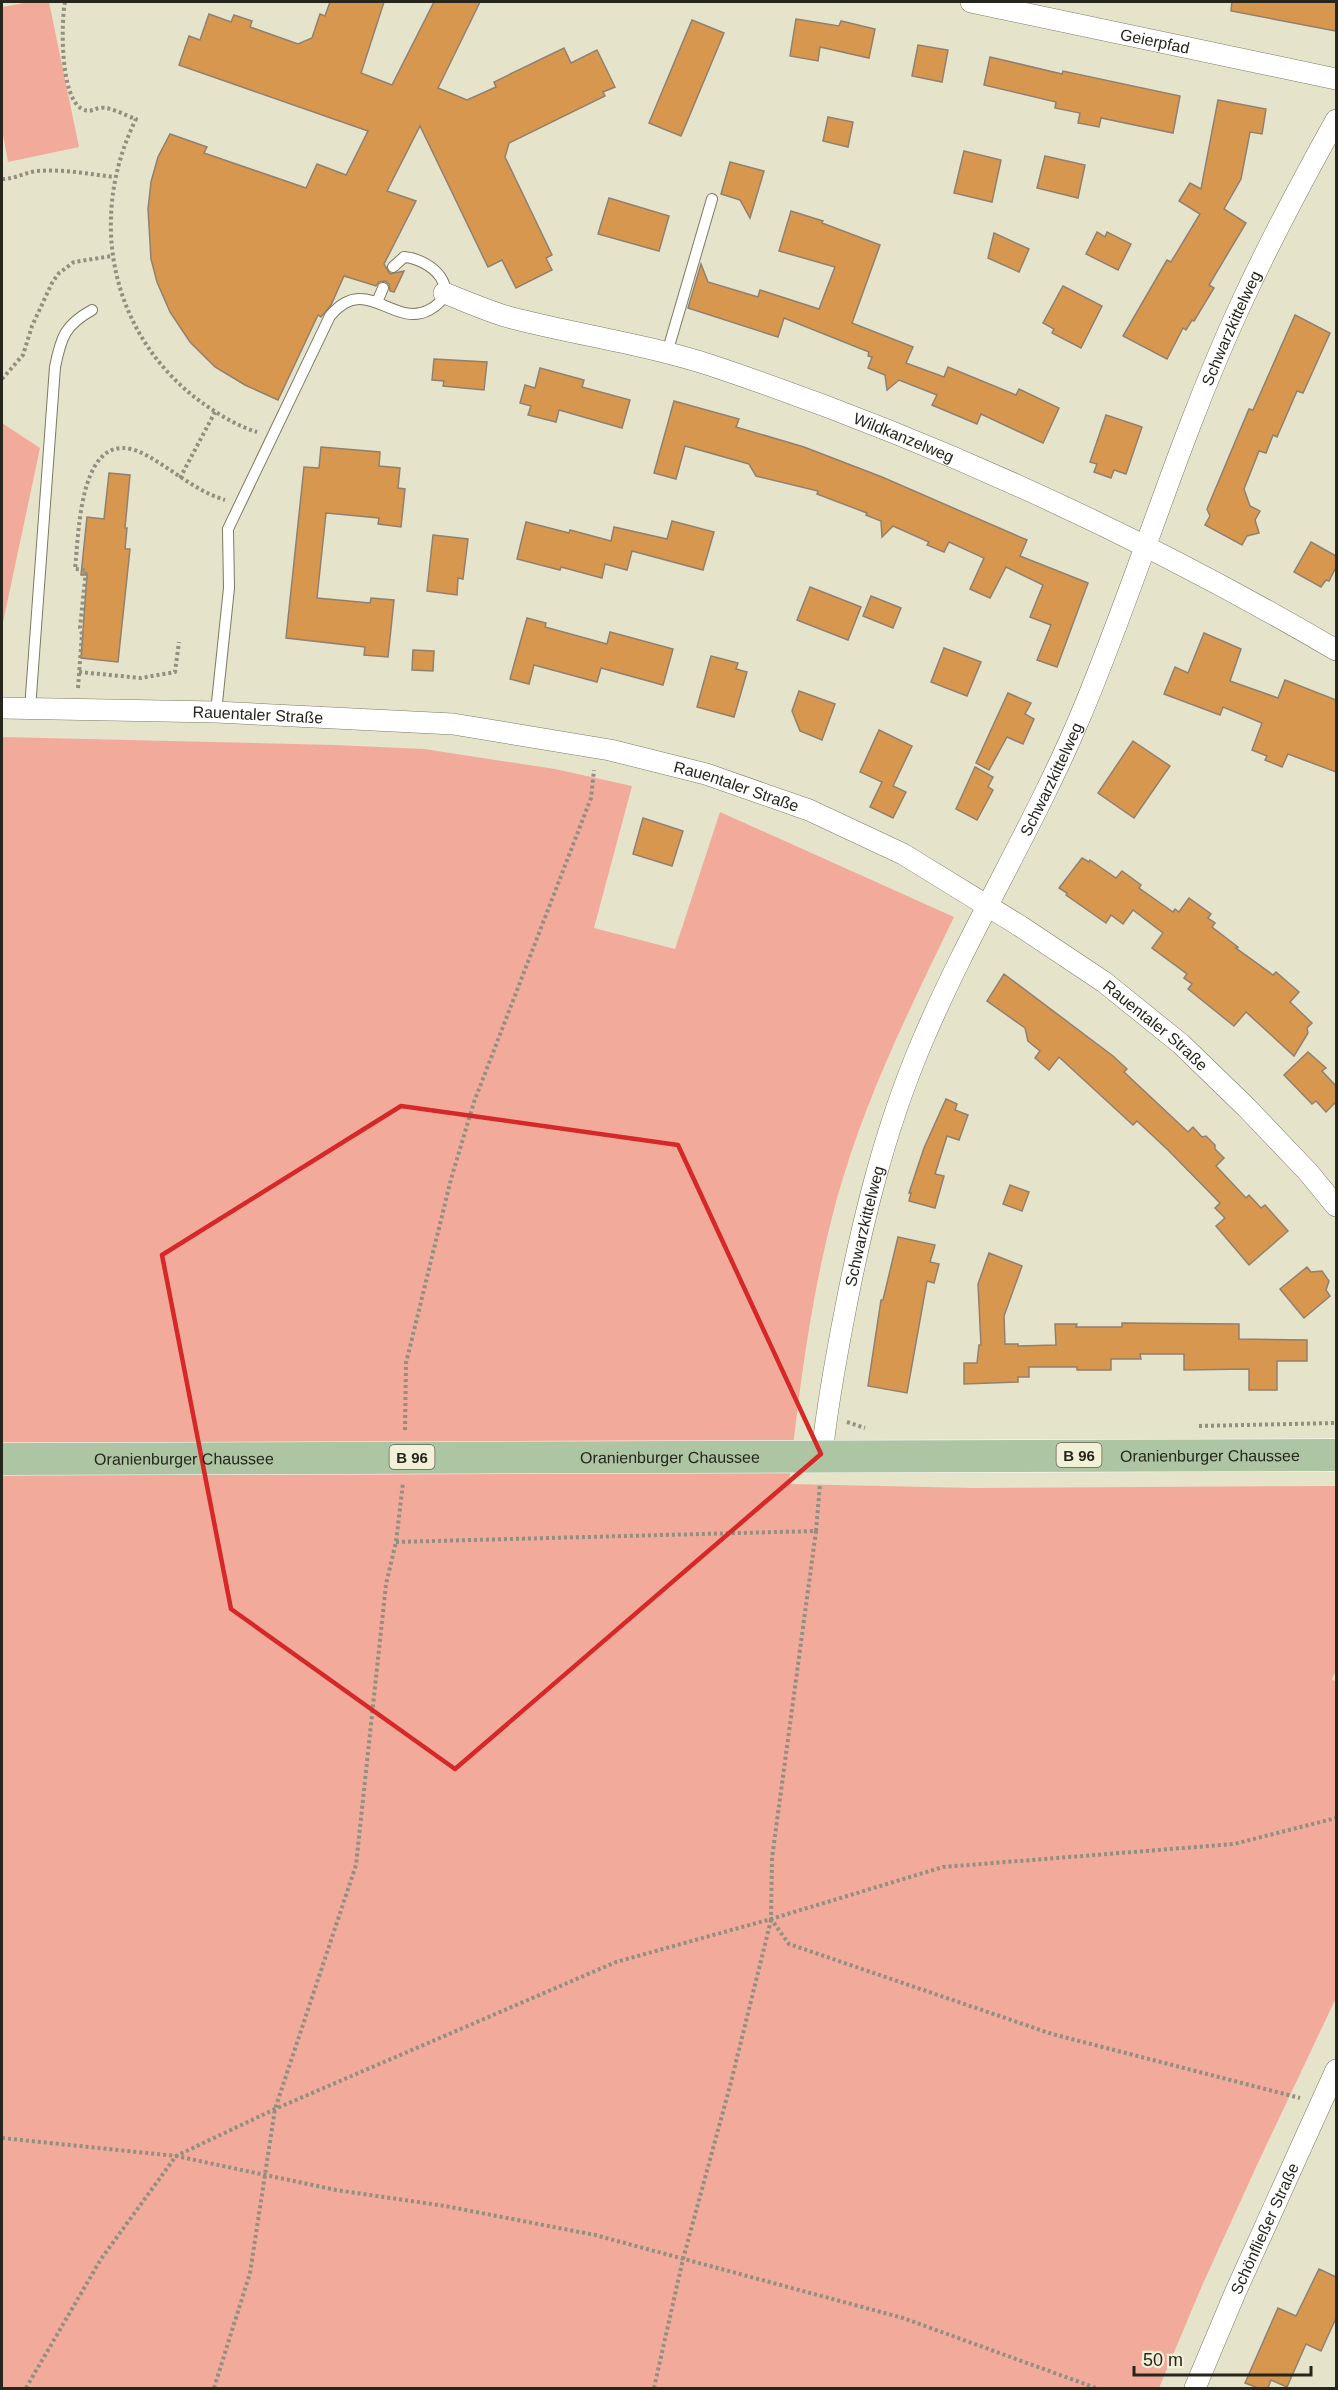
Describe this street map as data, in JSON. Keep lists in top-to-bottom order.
{
  "streets": {
    "main road": ["B 96", "Oranienburger Chaussee"],
    "street": [
      "Geierpfad",
      "Schwarzkittelweg",
      "Wildkanzelweg",
      "Rauentaler Straße",
      "Schönfließer Straße"
    ]
  },
  "crossings": [
    ["Schwarzkittelweg", "Wildkanzelweg"],
    ["Schwarzkittelweg", "Rauentaler Straße"],
    ["Schwarzkittelweg", "Oranienburger Chaussee"]
  ],
  "scale_bar": "50 m"
}
